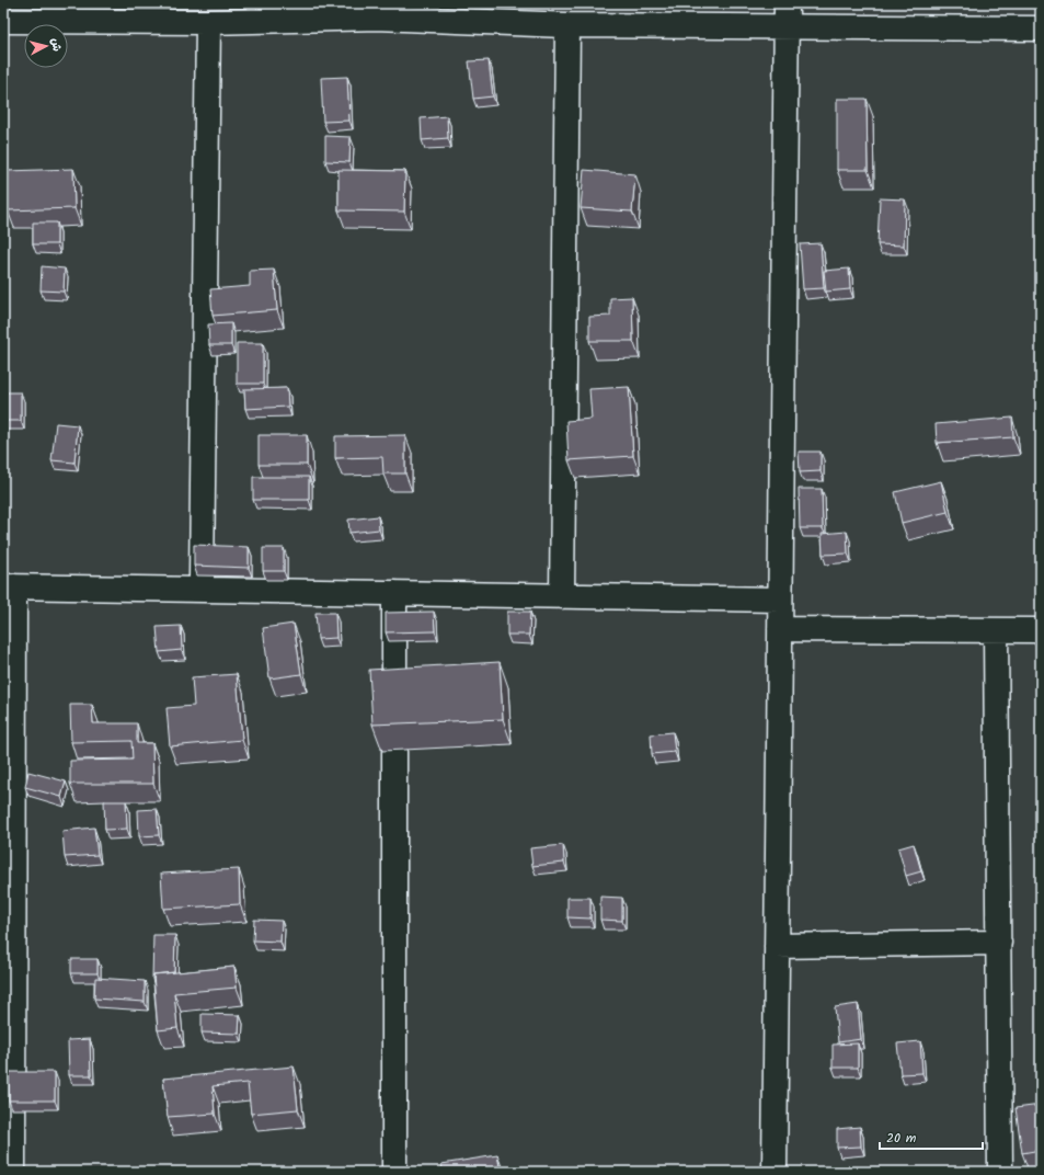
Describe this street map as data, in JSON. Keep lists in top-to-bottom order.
{
  "scale_bar": "20 m",
  "north": "right"
}
